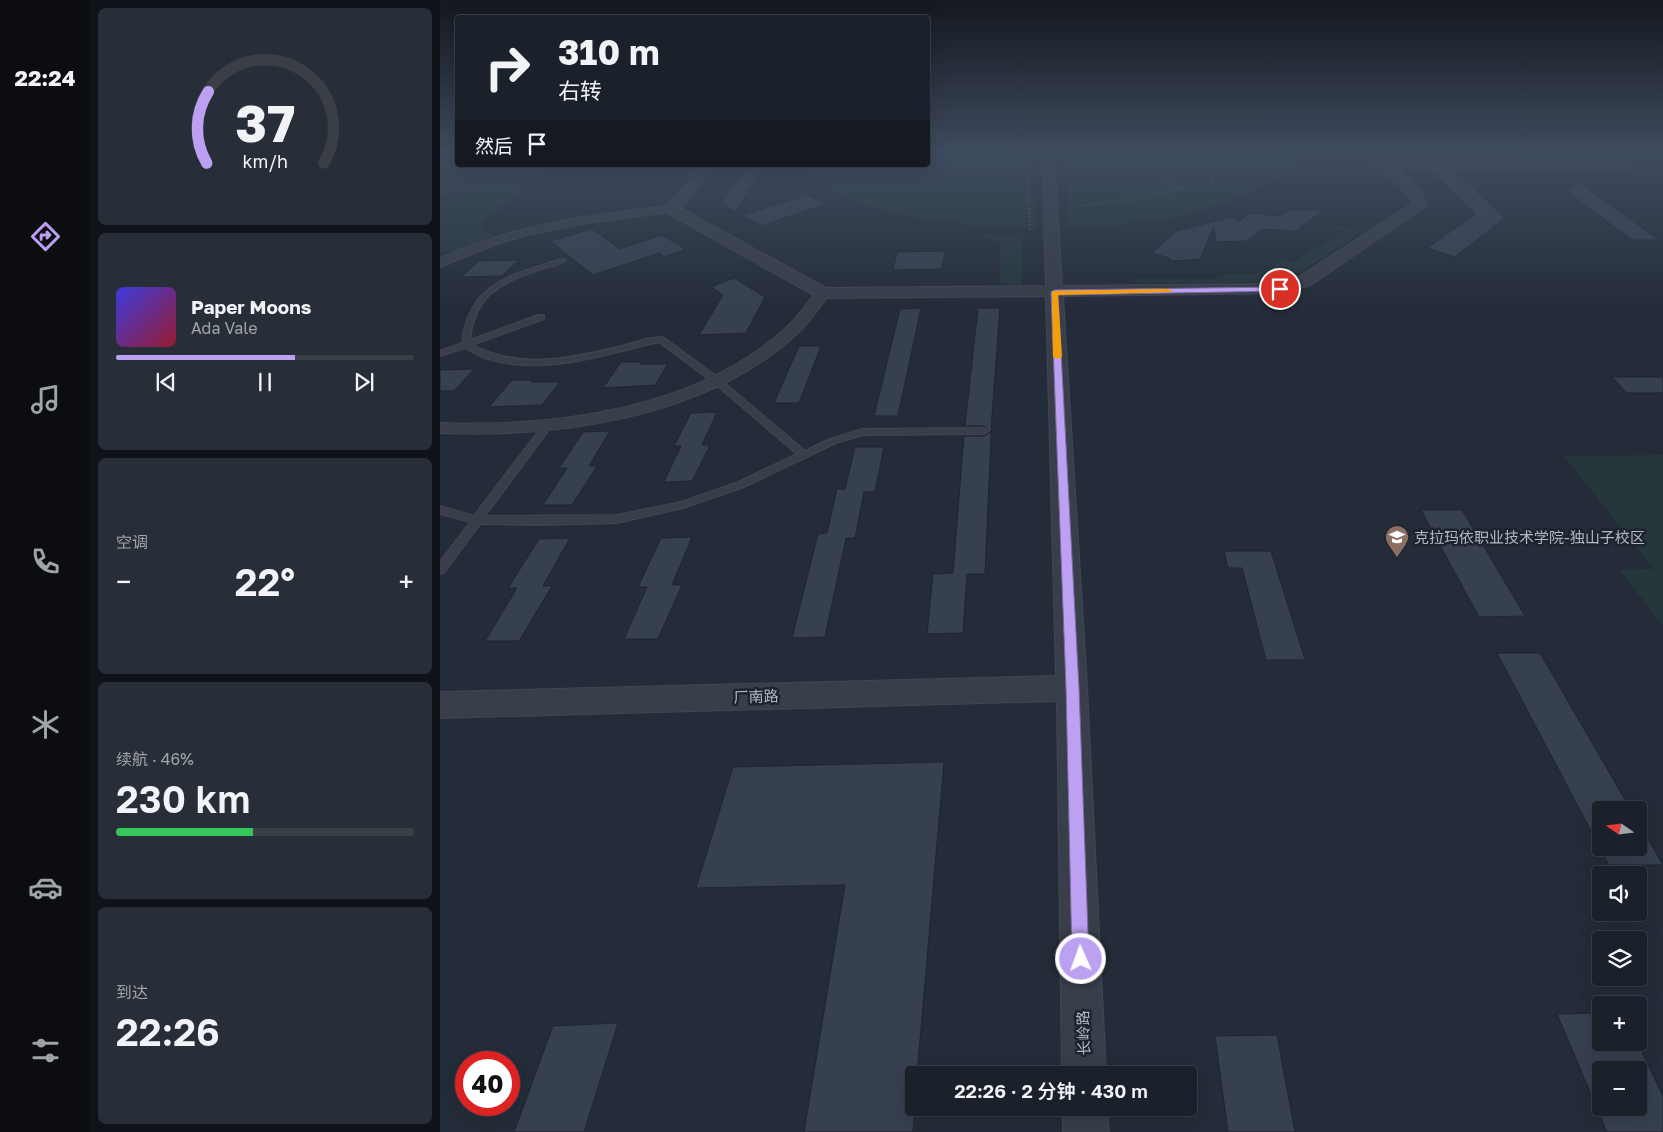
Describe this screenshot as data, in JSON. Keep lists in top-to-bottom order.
{
  "streets": {
    "street": ["厂南路", "长岭路"]
  },
  "crossings": [
    ["厂南路", "长岭路"]
  ],
  "places": {
    "school or university": ["克拉玛依职业技术学院-独山子校区"]
  },
  "north": "left",
  "page": {
    "tabs": "22:24",
    "turn": ["310 m", "右转"],
    "then": "然后",
    "song": ["Paper Moons", "Ada Vale"],
    "tile": [
      "空调",
      ["续航 · 46%", "230 km"],
      ["到达", "22:26"]
    ],
    "heat": ["−", "22°", "+"],
    "map_buttons": ["+", "−"],
    "limit": "40",
    "trip": "22:26 · 2 分钟 · 430 m",
    "gauge": ["37", "km/h"]
  }
}
